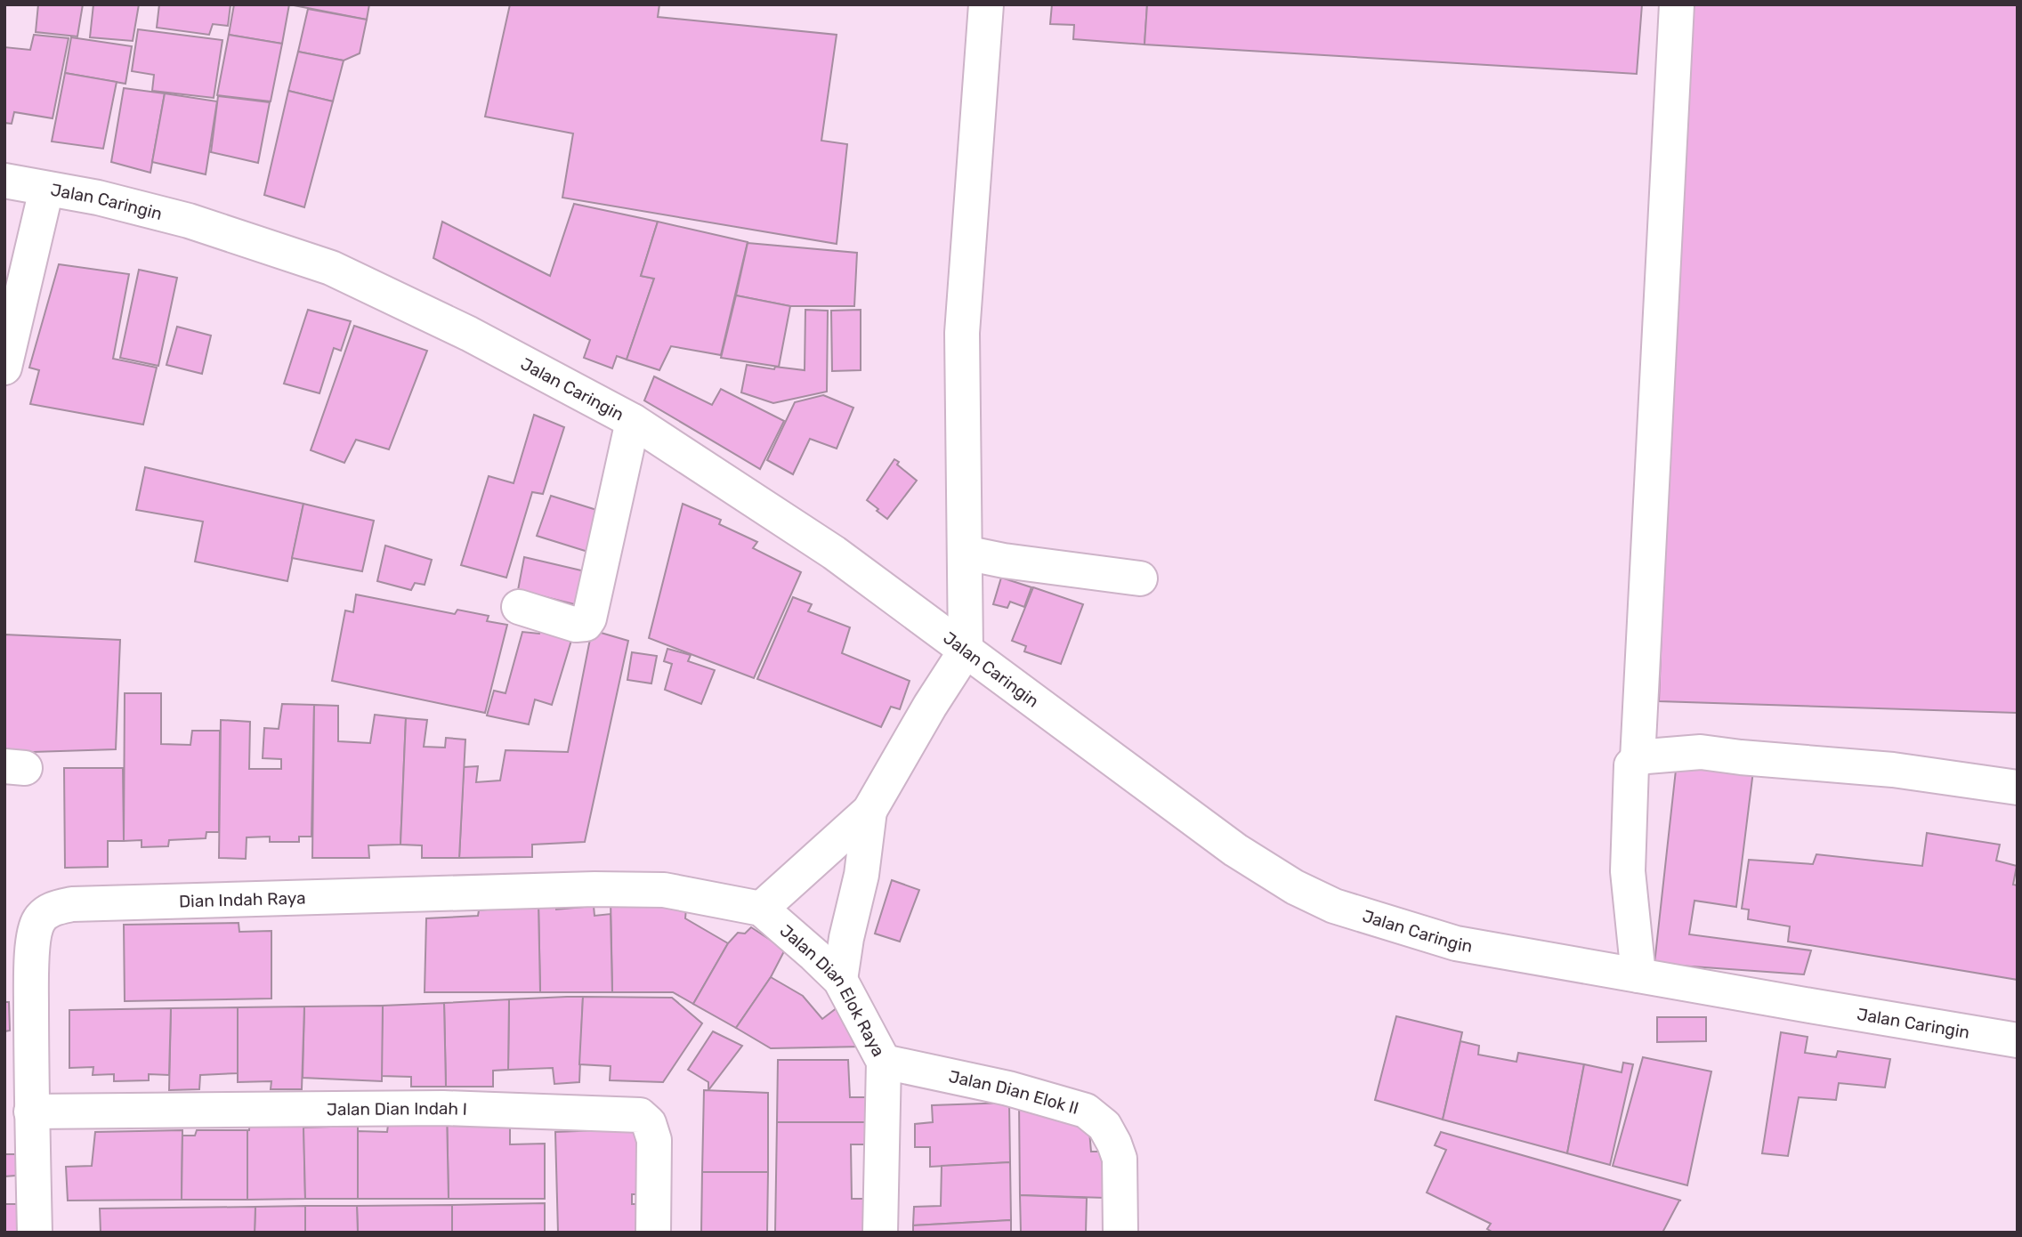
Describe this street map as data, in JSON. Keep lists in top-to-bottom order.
{
  "streets": {
    "street": [
      "Jalan Caringin",
      "Dian Indah Raya",
      "Jalan Dian Elok Raya",
      "Jalan Dian Elok II",
      "Jalan Dian Indah I"
    ]
  },
  "crossings": [
    ["Dian Indah Raya", "Jalan Dian Elok Raya"],
    ["Dian Indah Raya", "Jalan Dian Indah I"],
    ["Jalan Dian Elok Raya", "Jalan Dian Elok II"]
  ]
}
